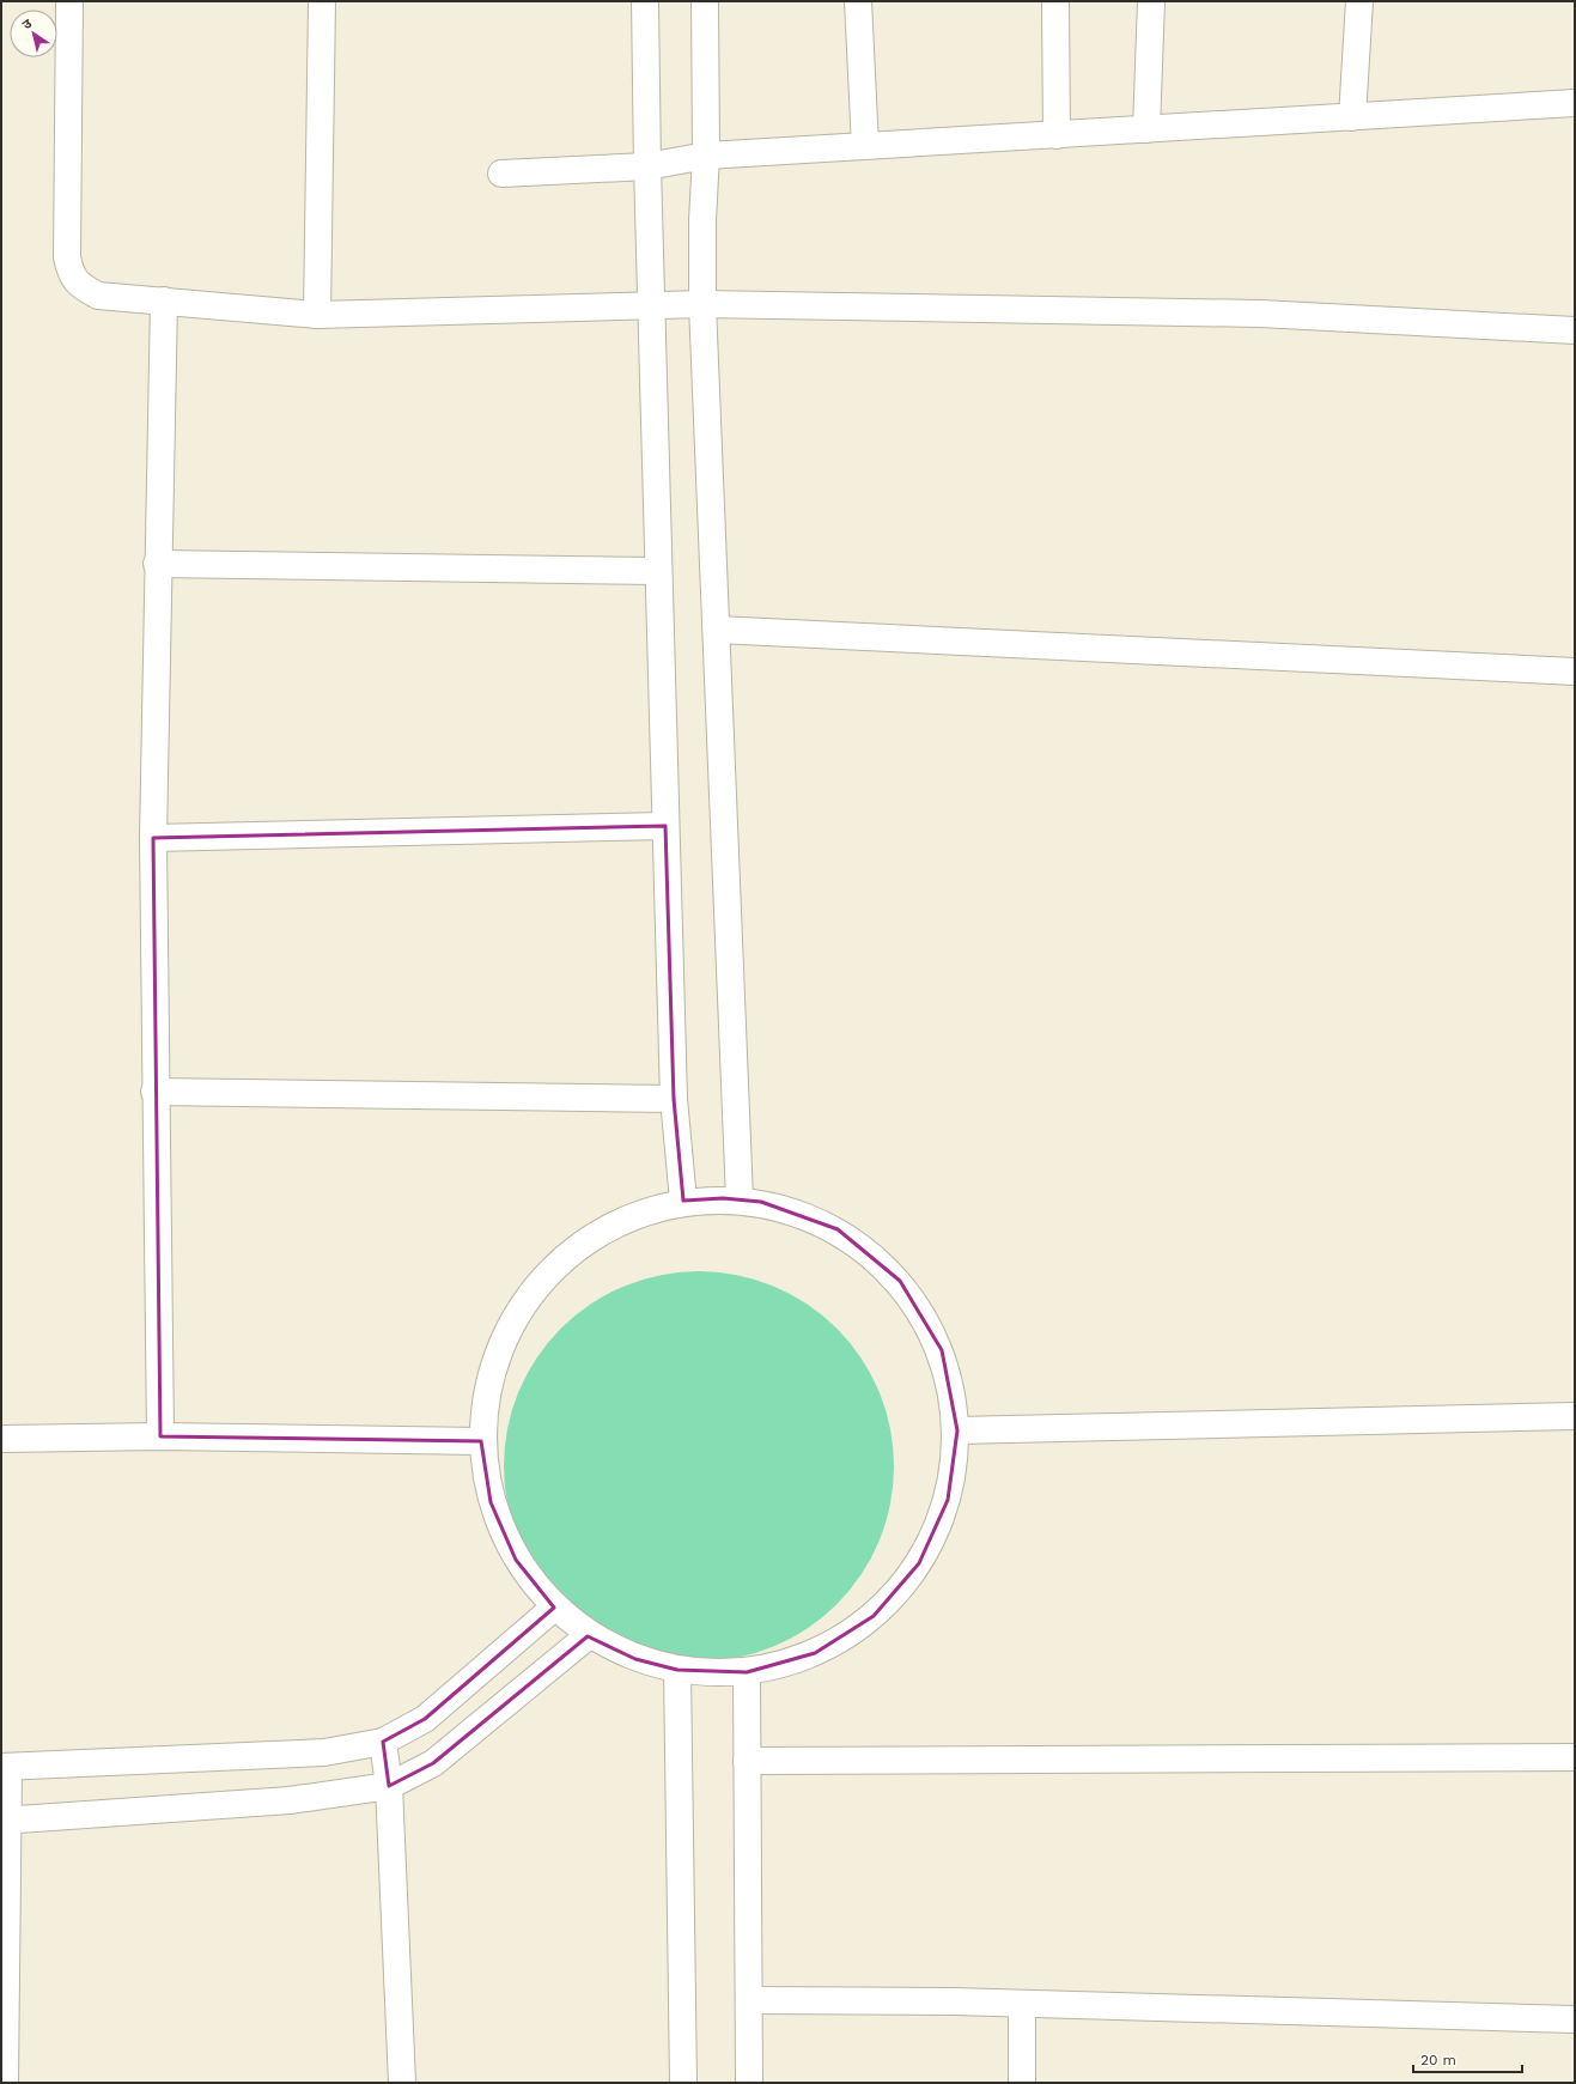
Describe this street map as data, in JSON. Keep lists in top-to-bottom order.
{
  "scale_bar": "20 m",
  "north": "top left"
}
